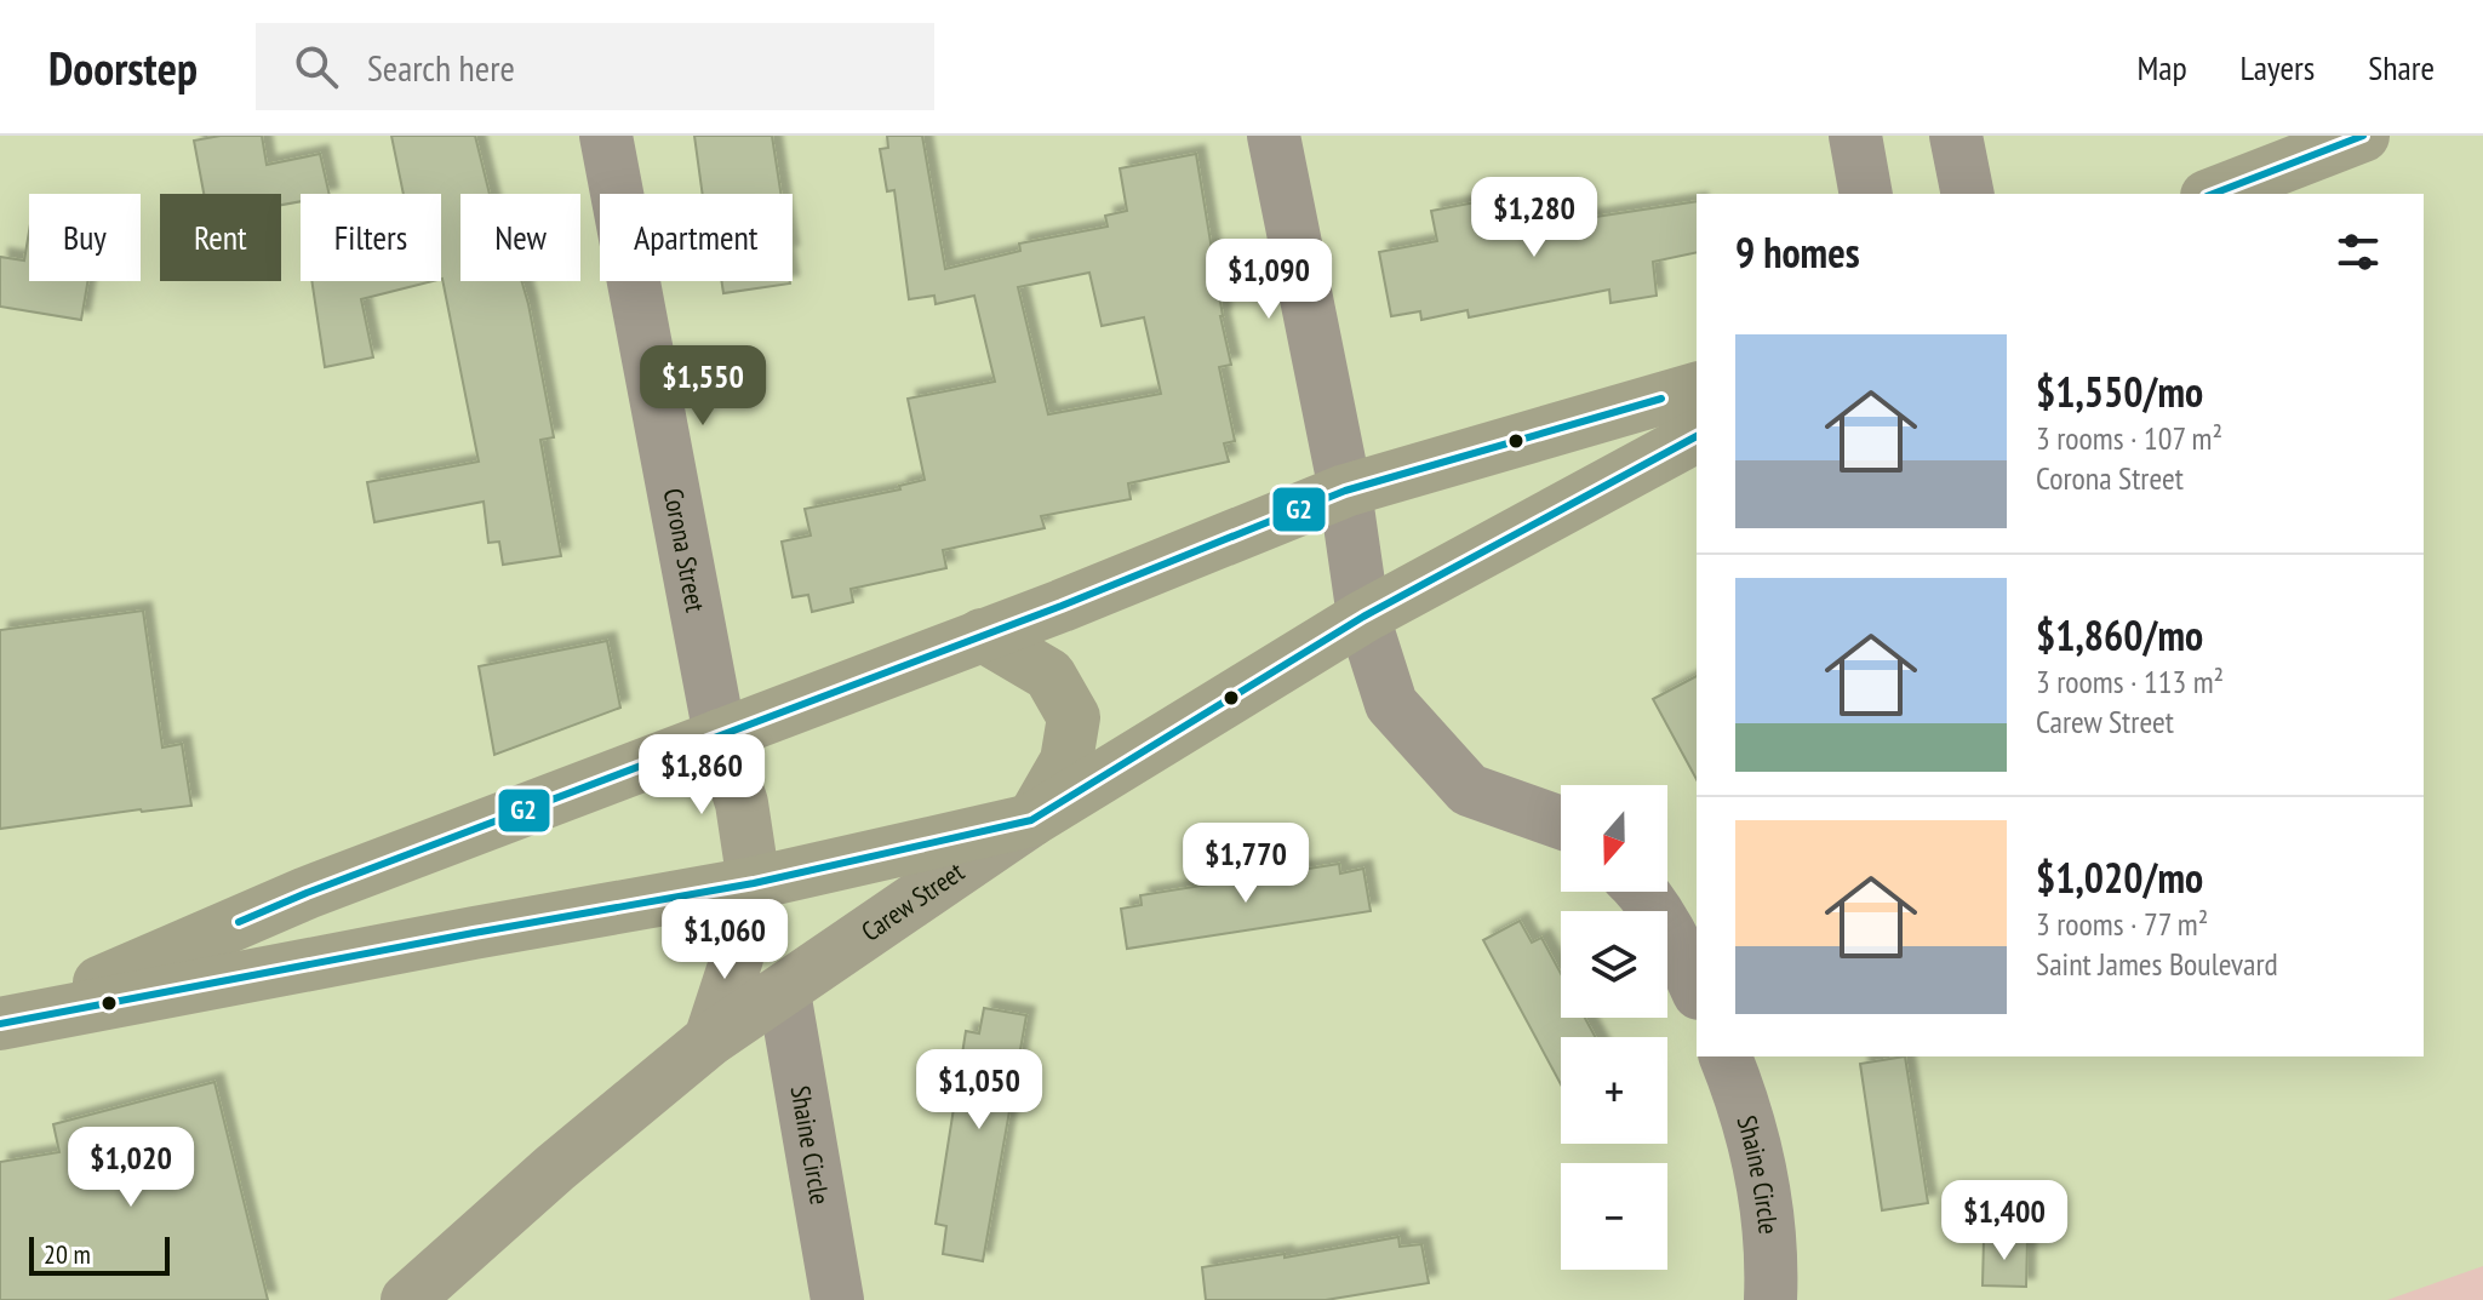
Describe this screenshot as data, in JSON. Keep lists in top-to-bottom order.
{
  "streets": {
    "main road": ["Carew Street"],
    "street": ["Corona Street", "Shaine Circle"]
  },
  "crossings": [
    ["Carew Street", "Shaine Circle"]
  ],
  "lines": ["transit line G2"],
  "scale_bar": "20 m",
  "north": "bottom",
  "page": {
    "header": "Doorstep",
    "search": "Search here",
    "nav": ["Map", "Layers", "Share"],
    "price": [
      "$1,280",
      "$1,090",
      "$1,550",
      "$1,860",
      "$1,770",
      "$1,060",
      "$1,050",
      "$1,020",
      "$1,400"
    ],
    "chip": [
      "Buy",
      "Rent",
      "Filters",
      "New",
      "Apartment"
    ],
    "heading": "9 homes",
    "list": [
      {
        "name": "$1,550/mo",
        "note": "3 rooms · 107 m² · Corona Street"
      },
      {
        "name": "$1,860/mo",
        "note": "3 rooms · 113 m² · Carew Street"
      },
      {
        "name": "$1,020/mo",
        "note": "3 rooms · 77 m² · Saint James Boulevard"
      }
    ],
    "map_buttons": ["+", "−"],
    "scale": "20 m"
  }
}
